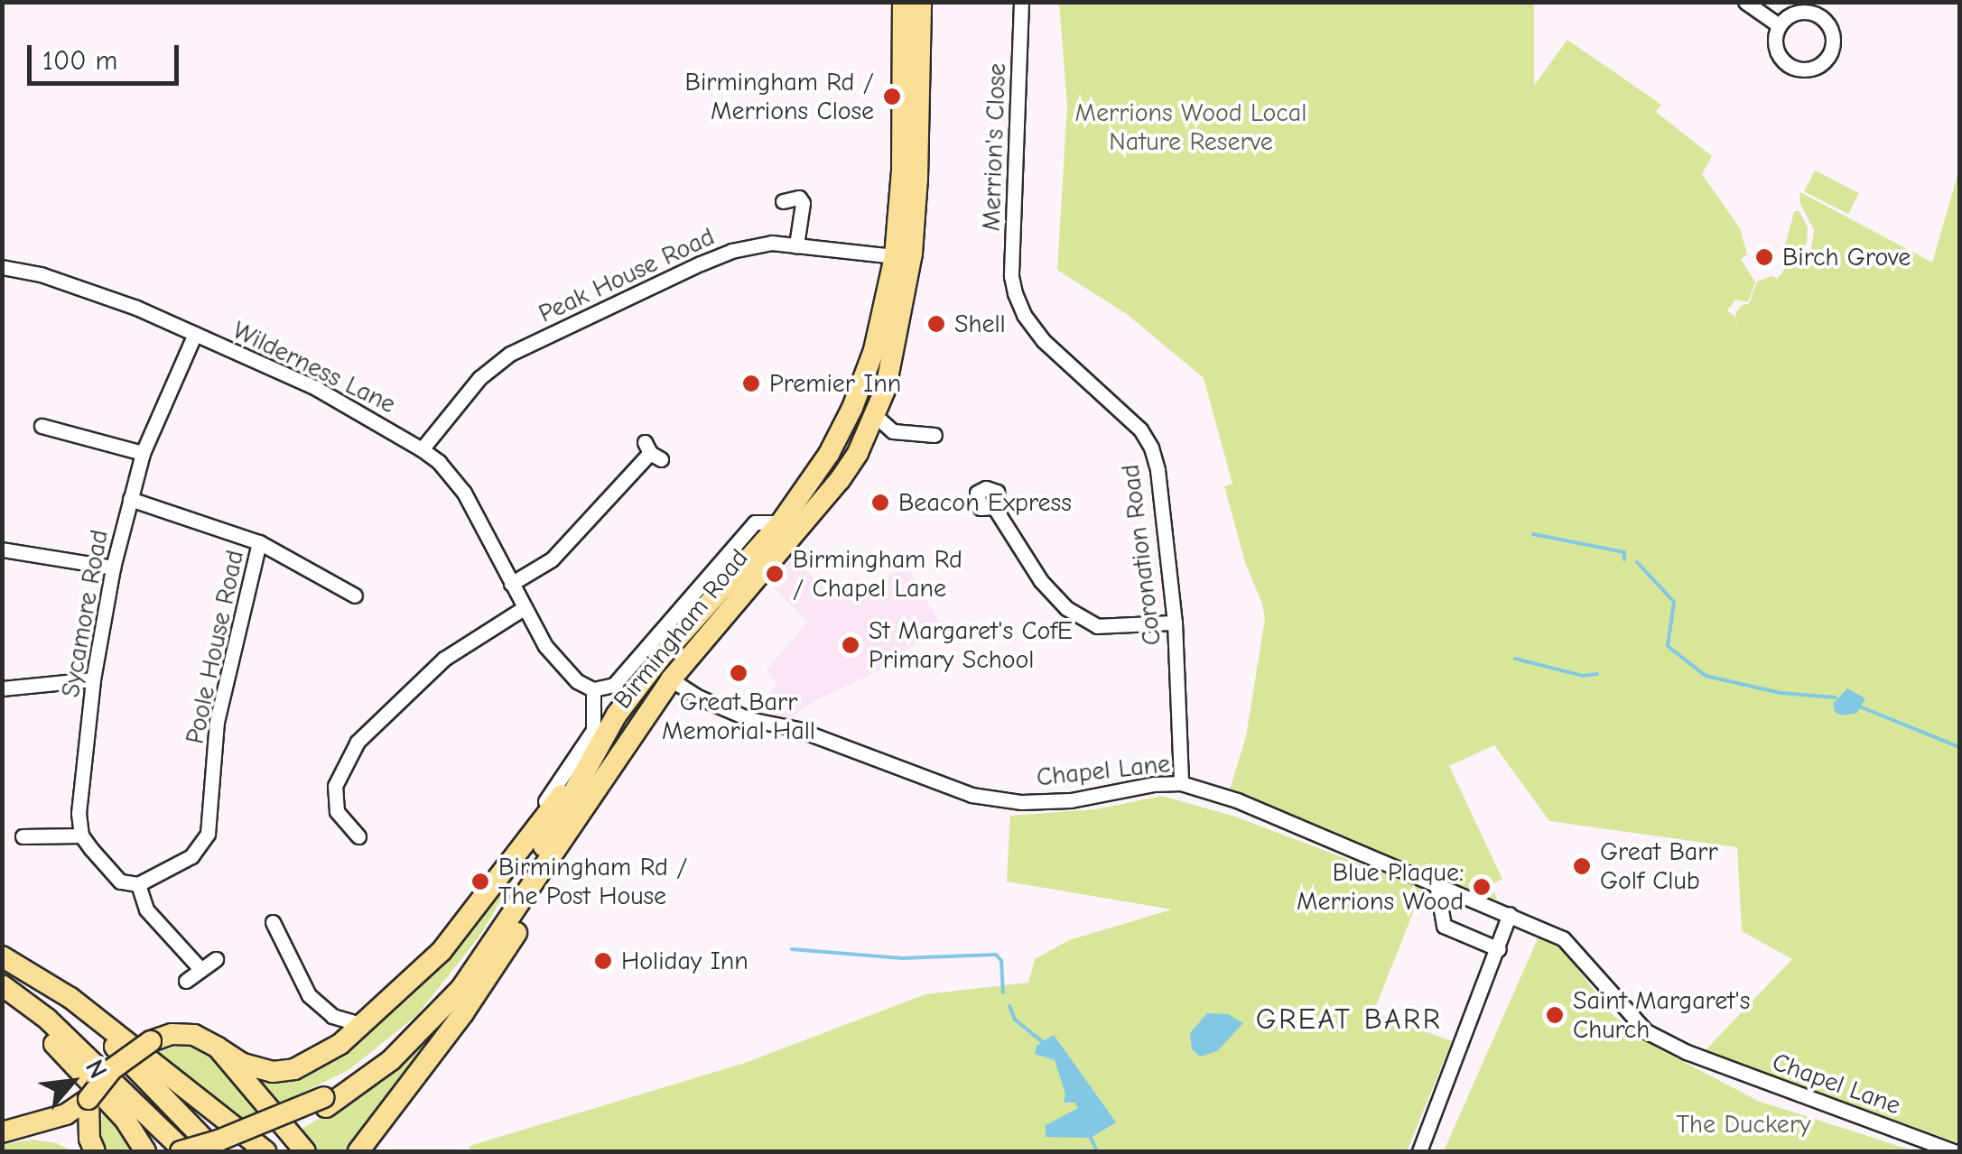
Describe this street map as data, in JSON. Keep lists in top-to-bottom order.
{
  "streets": {
    "highway": ["Birmingham Road"],
    "street": [
      "Merrion's Close",
      "Peak House Road",
      "Wilderness Lane",
      "Coronation Road",
      "Sycamore Road",
      "Poole House Road",
      "Chapel Lane"
    ]
  },
  "crossings": [
    ["Merrion's Close", "Coronation Road"],
    ["Peak House Road", "Wilderness Lane"],
    ["Peak House Road", "Birmingham Road"],
    ["Wilderness Lane", "Sycamore Road"],
    ["Wilderness Lane", "Birmingham Road"],
    ["Coronation Road", "Chapel Lane"],
    ["Birmingham Road", "Chapel Lane"]
  ],
  "districts": ["GREAT BARR"],
  "parks": ["Merrions Wood Local Nature Reserve", "The Duckery"],
  "places": [
    "Birmingham Rd / Merrions Close",
    "Birch Grove",
    "Shell",
    "Premier Inn",
    "Beacon Express",
    "Birmingham Rd / Chapel Lane",
    "St Margaret's CofE Primary School",
    "Great Barr Memorial Hall",
    "Great Barr Golf Club",
    "Birmingham Rd / The Post House",
    "Blue Plaque: Merrions Wood",
    "Holiday Inn",
    "Saint Margaret's Church"
  ],
  "scale_bar": "100 m",
  "north": "top right"
}
